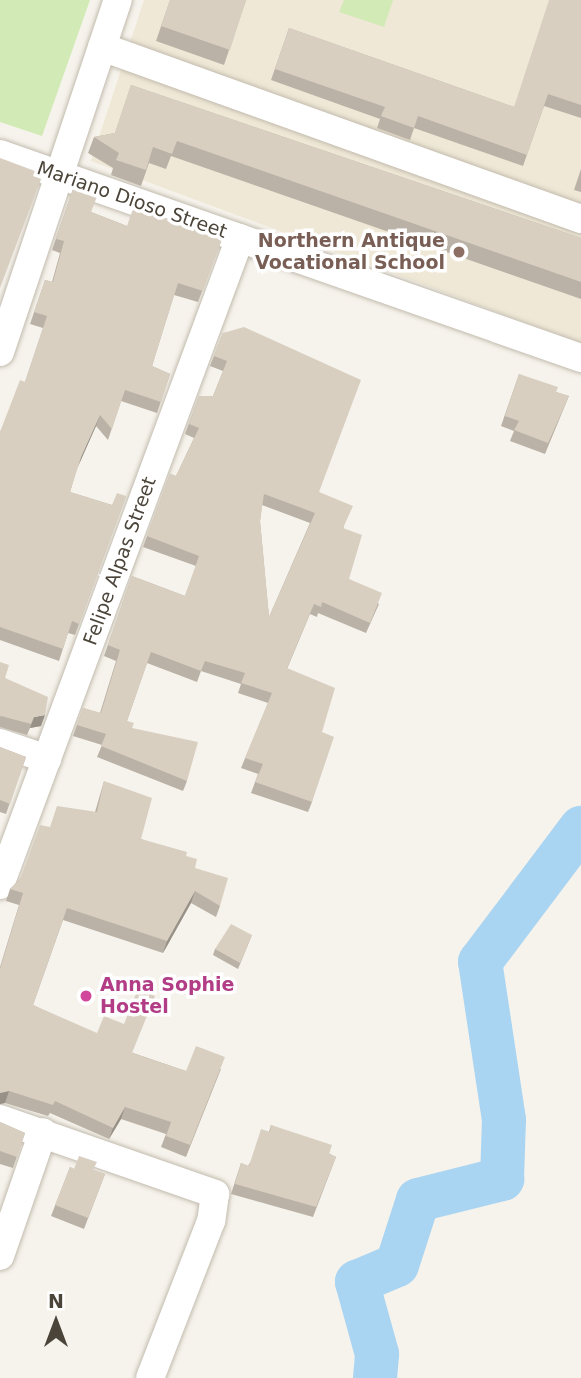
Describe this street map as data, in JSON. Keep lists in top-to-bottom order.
{
  "streets": {
    "street": ["Mariano Dioso Street", "Felipe Alpas Street"]
  },
  "crossings": [
    ["Mariano Dioso Street", "Felipe Alpas Street"]
  ],
  "places": ["Northern Antique Vocational School", "Anna Sophie Hostel"],
  "north": "top"
}
